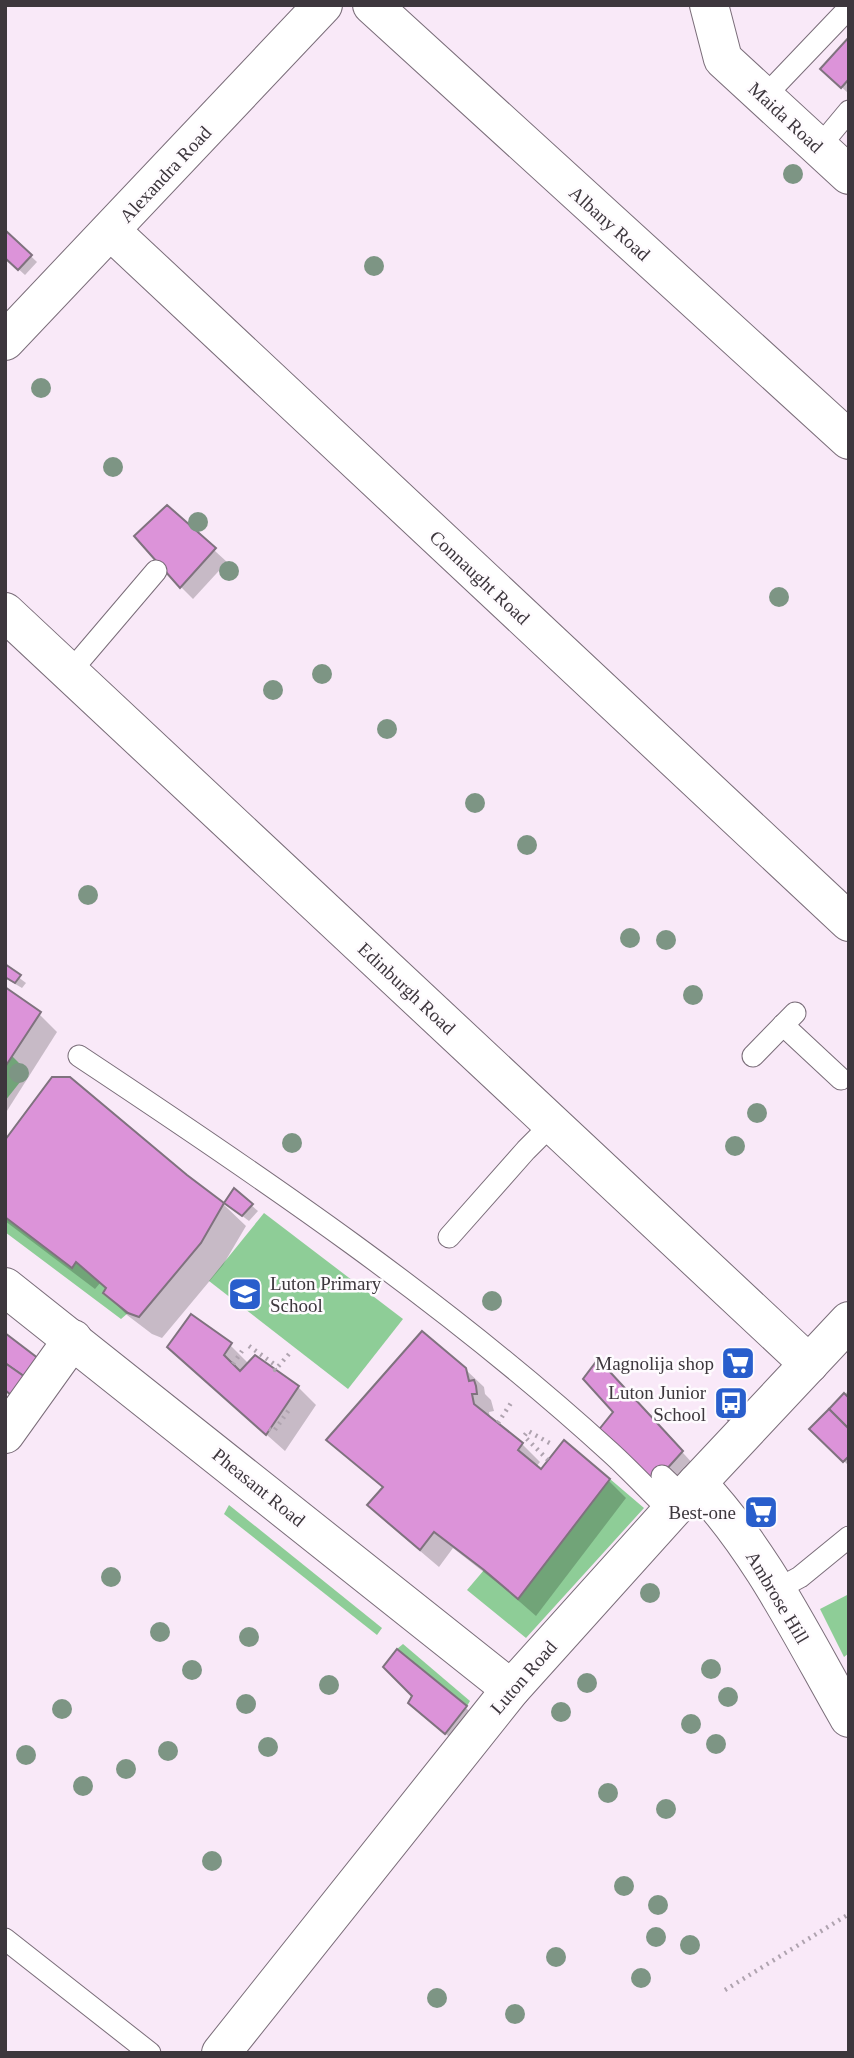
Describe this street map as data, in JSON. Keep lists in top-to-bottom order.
{
  "streets": {
    "street": [
      "Maida Road",
      "Alexandra Road",
      "Albany Road",
      "Connaught Road",
      "Edinburgh Road",
      "Pheasant Road",
      "Ambrose Hill",
      "Luton Road"
    ]
  },
  "crossings": [
    ["Alexandra Road", "Connaught Road"],
    ["Edinburgh Road", "Luton Road"],
    ["Pheasant Road", "Luton Road"],
    ["Ambrose Hill", "Luton Road"]
  ],
  "places": {
    "school or university": ["Luton Primary School"],
    "supermarket": ["Magnolija shop", "Best-one"],
    "bus stop": ["Luton Junior School"]
  }
}
